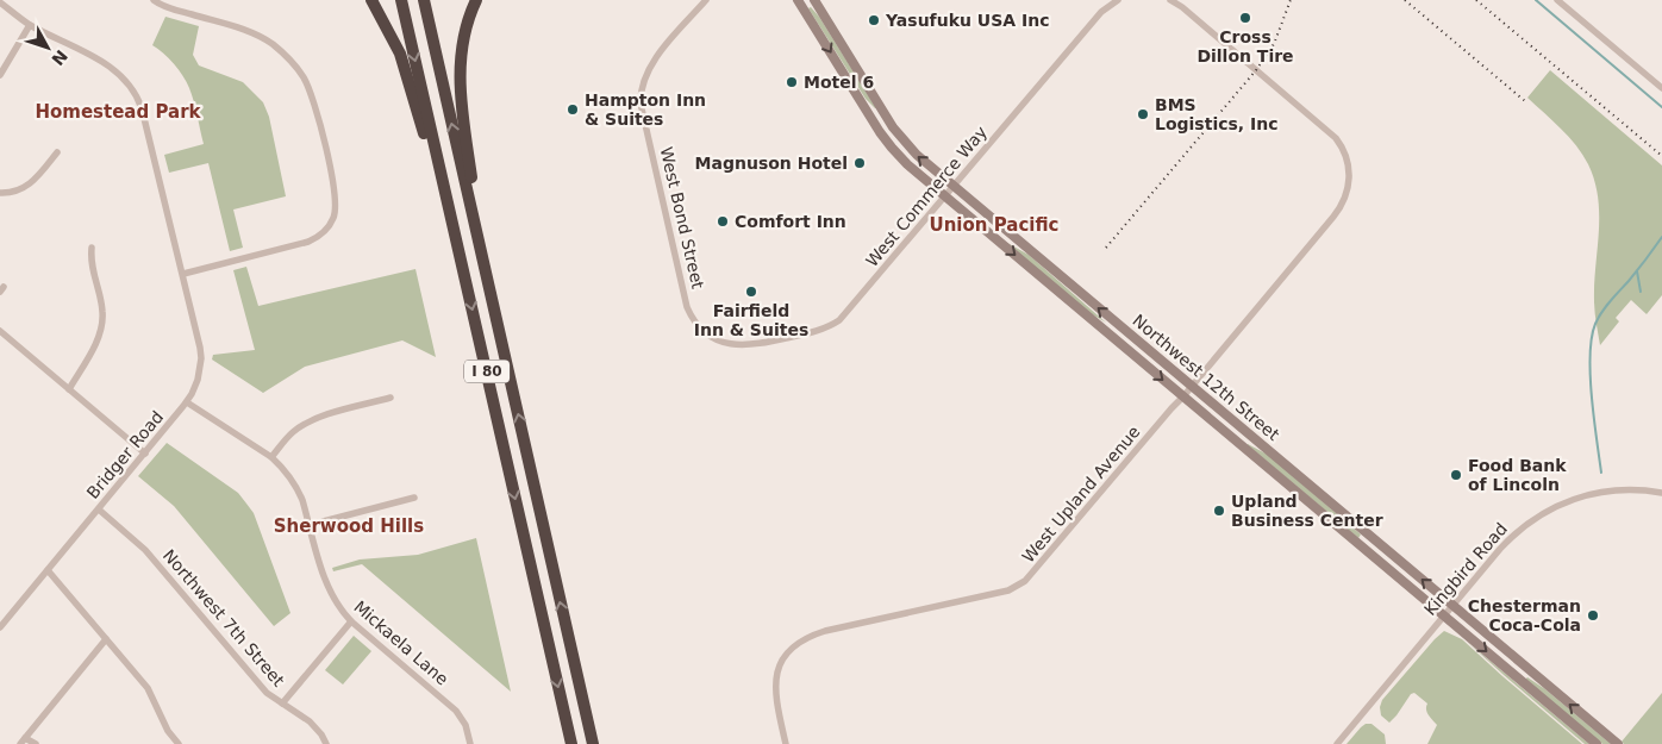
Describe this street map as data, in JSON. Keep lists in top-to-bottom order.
{
  "streets": {
    "highway": ["I 80"],
    "main road": ["Northwest 12th Street"],
    "street": [
      "West Commerce Way",
      "West Bond Street",
      "Bridger Road",
      "West Upland Avenue",
      "Kingbird Road",
      "Northwest 7th Street",
      "Mickaela Lane"
    ]
  },
  "crossings": [
    ["West Commerce Way", "West Bond Street"],
    ["West Commerce Way", "Northwest 12th Street"],
    ["Northwest 12th Street", "West Upland Avenue"],
    ["Northwest 12th Street", "Kingbird Road"],
    ["Bridger Road", "Northwest 7th Street"],
    ["Bridger Road", "Mickaela Lane"]
  ],
  "districts": ["Homestead Park", "Union Pacific", "Sherwood Hills"],
  "places": [
    "Cross Dillon Tire",
    "Yasufuku USA Inc",
    "Motel 6",
    "Hampton Inn & Suites",
    "BMS Logistics, Inc",
    "Magnuson Hotel",
    "Comfort Inn",
    "Fairfield Inn & Suites",
    "Food Bank of Lincoln",
    "Upland Business Center",
    "Chesterman Coca-Cola"
  ],
  "north": "bottom right"
}
